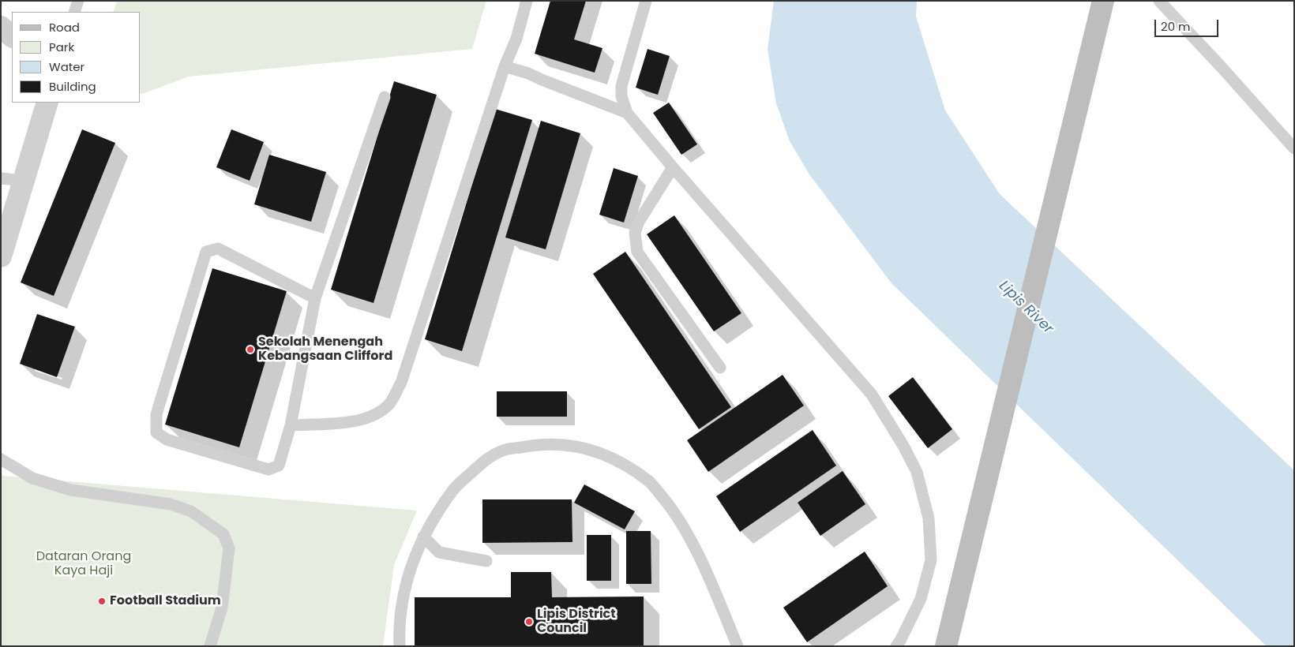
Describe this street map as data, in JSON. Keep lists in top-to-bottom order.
{
  "water": ["Lipis River"],
  "parks": ["Dataran Orang Kaya Haji"],
  "places": ["Sekolah Menengah Kebangsaan Clifford", "Football Stadium", "Lipis District Council"],
  "legend": [
    "Road",
    "Park",
    "Water",
    "Building"
  ],
  "scale_bar": "20 m"
}
